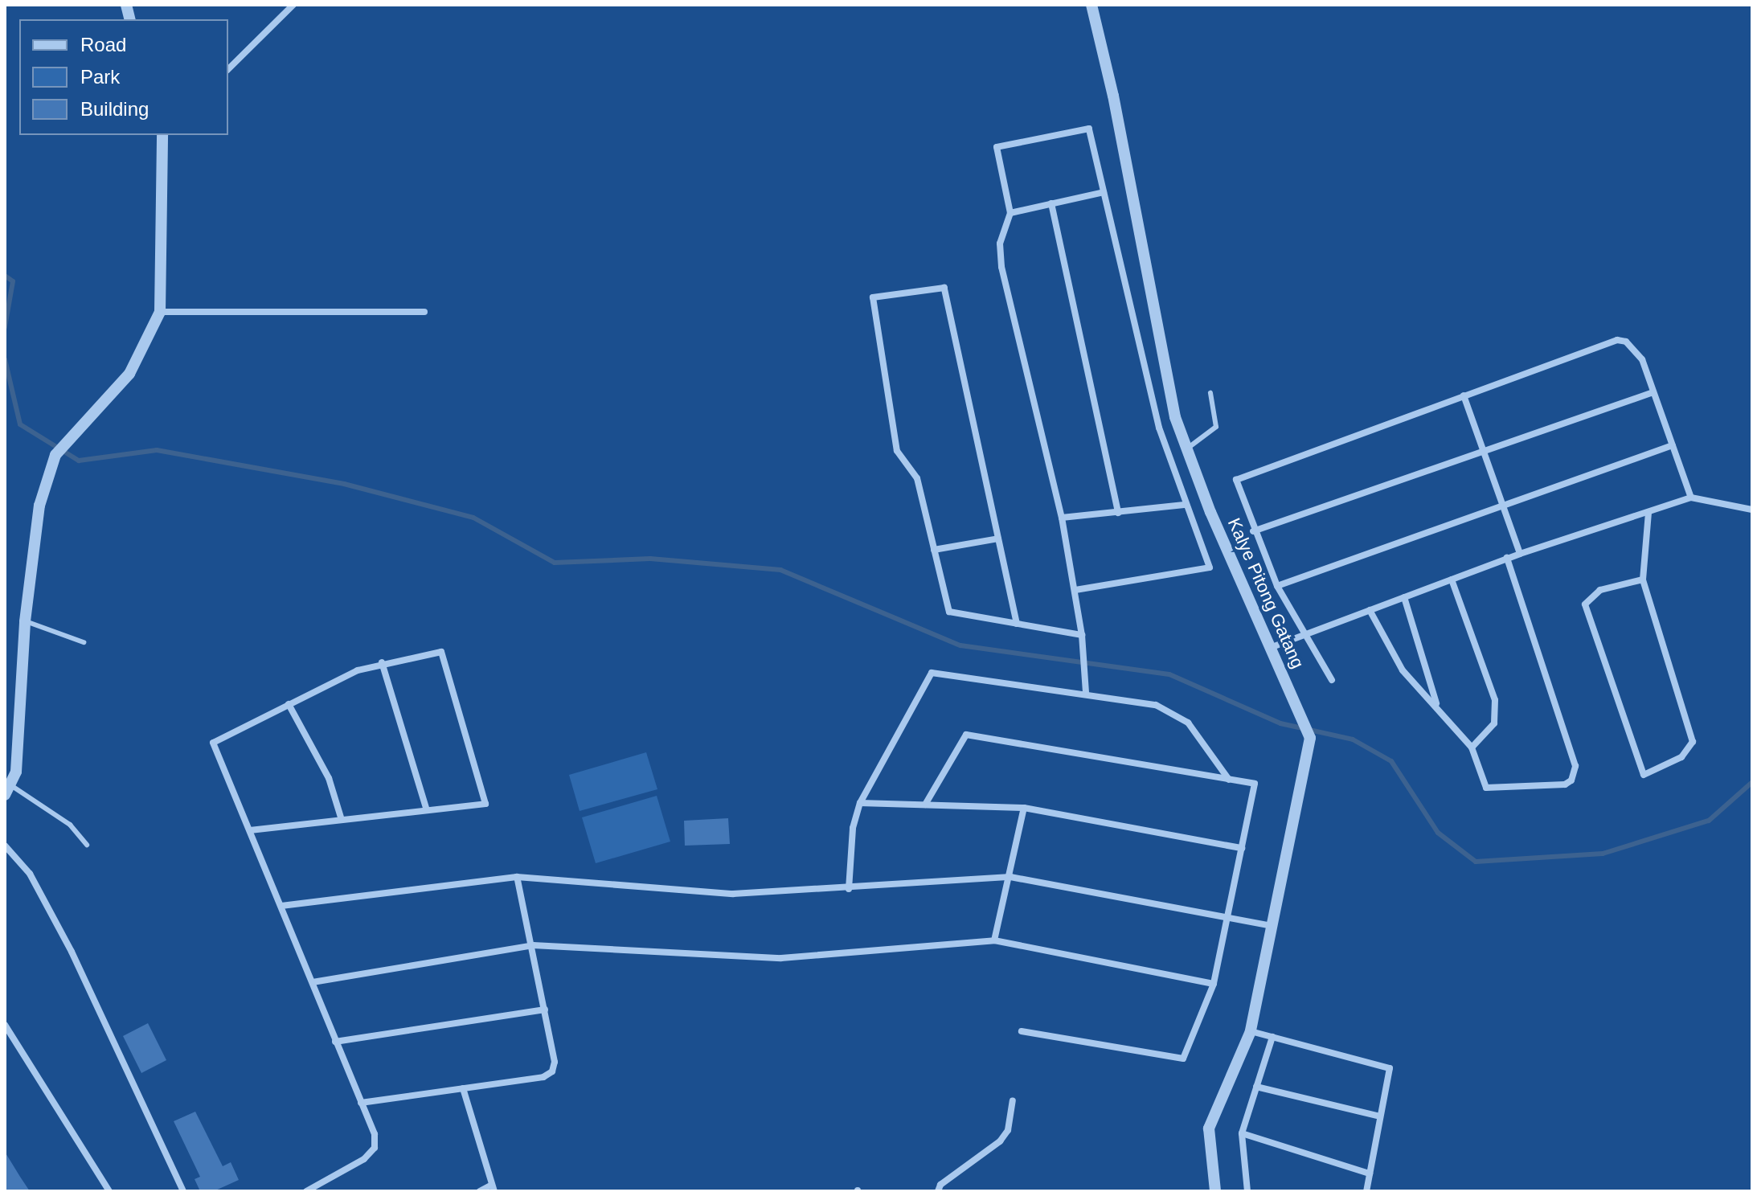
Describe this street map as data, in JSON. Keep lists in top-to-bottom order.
{
  "streets": {
    "street": ["Kalye Pitong Gatang"]
  },
  "legend": ["Road", "Park", "Building"]
}
